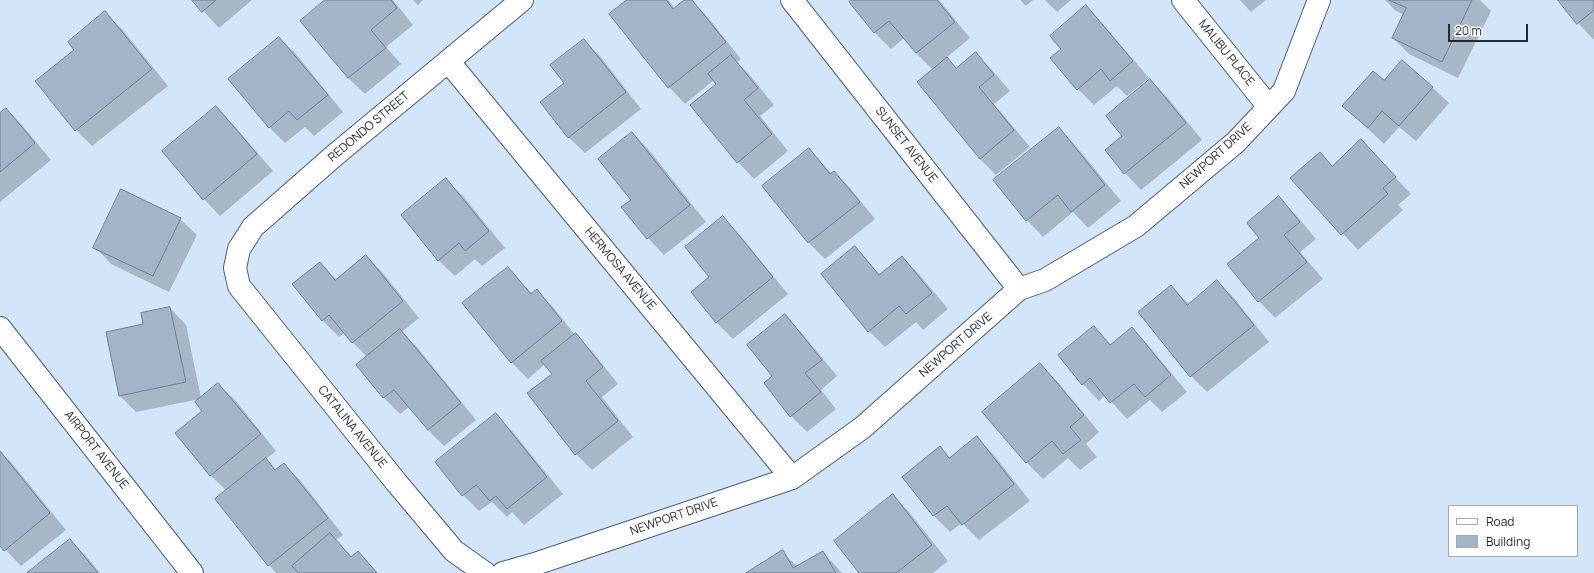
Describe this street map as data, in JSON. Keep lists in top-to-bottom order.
{
  "streets": {
    "street": [
      "MALIBU PLACE",
      "REDONDO STREET",
      "SUNSET AVENUE",
      "NEWPORT DRIVE",
      "HERMOSA AVENUE",
      "CATALINA AVENUE",
      "AIRPORT AVENUE"
    ]
  },
  "crossings": [
    ["MALIBU PLACE", "NEWPORT DRIVE"],
    ["REDONDO STREET", "HERMOSA AVENUE"],
    ["REDONDO STREET", "CATALINA AVENUE"],
    ["SUNSET AVENUE", "NEWPORT DRIVE"],
    ["NEWPORT DRIVE", "HERMOSA AVENUE"]
  ],
  "legend": ["Road", "Building"],
  "scale_bar": "20 m"
}
